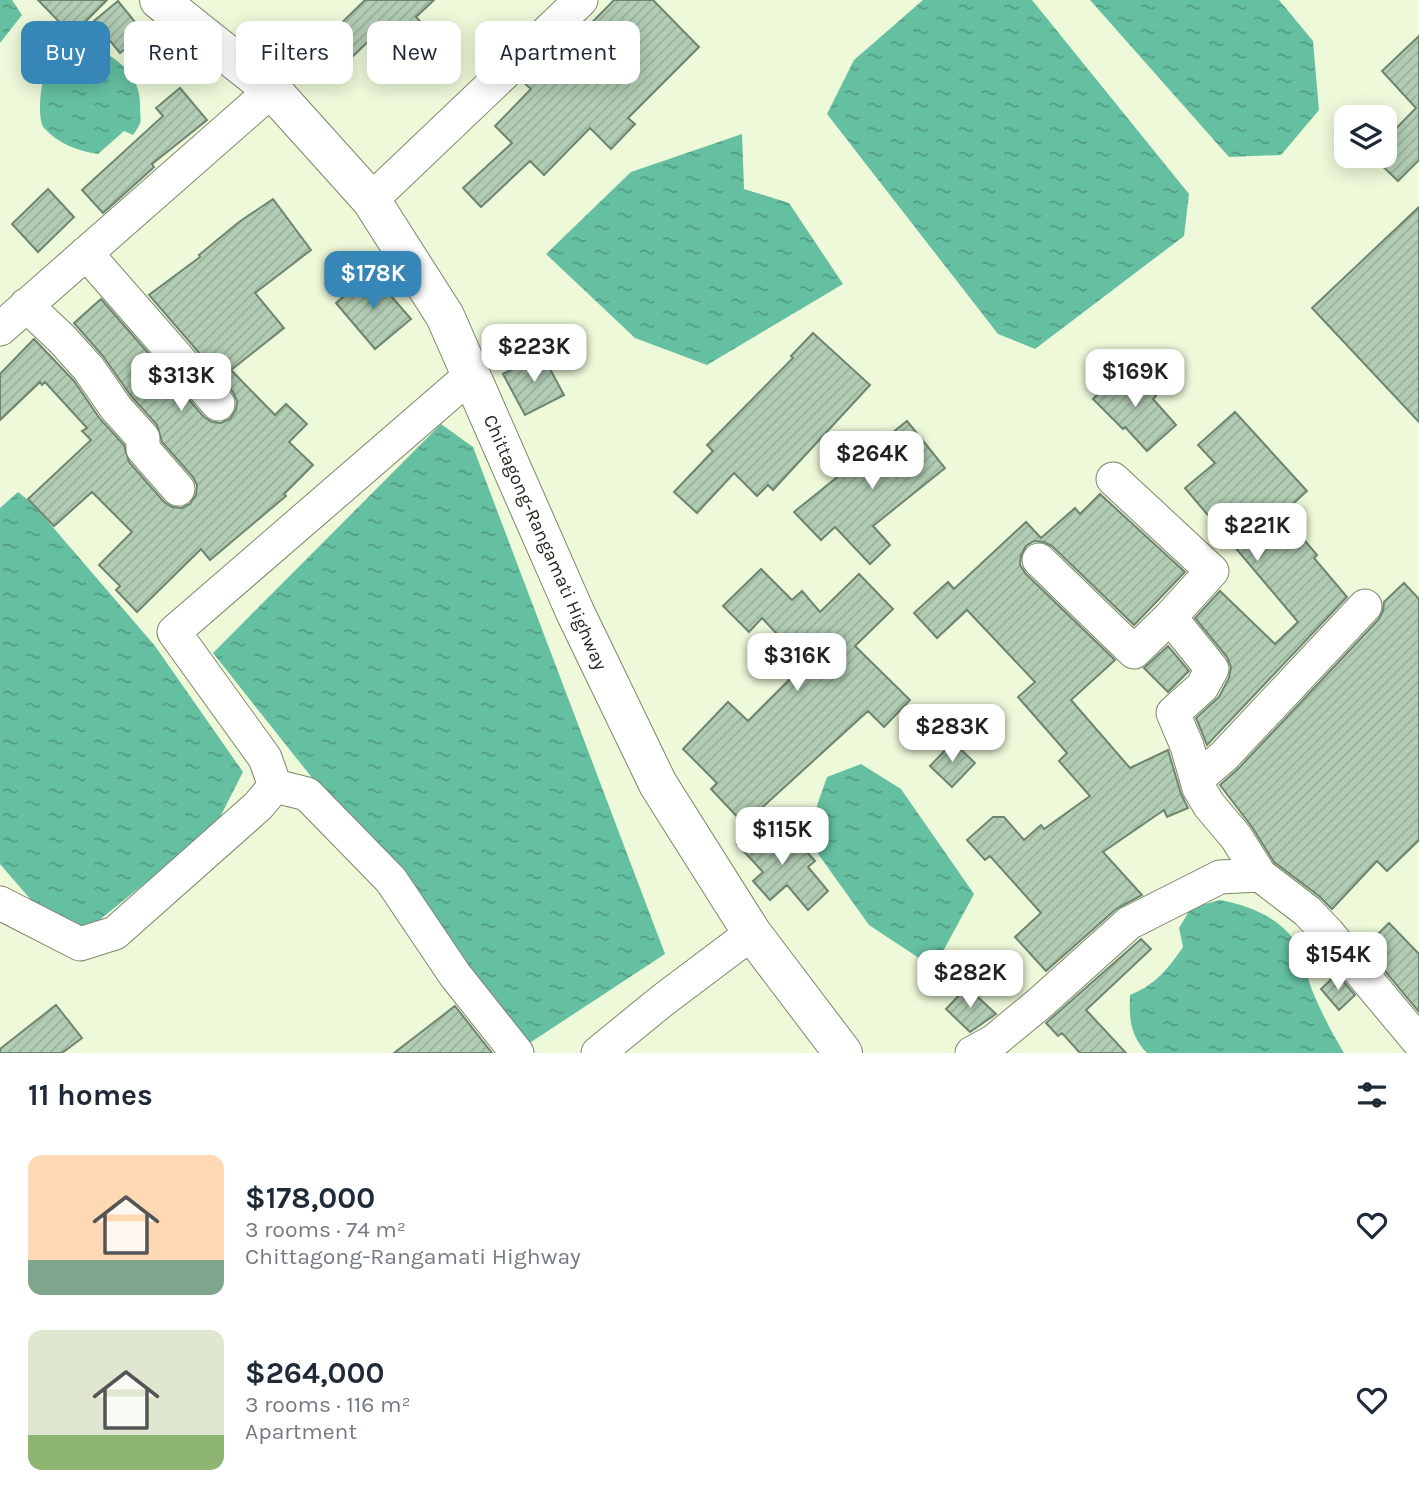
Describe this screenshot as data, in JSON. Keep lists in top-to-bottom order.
{
  "streets": {
    "main road": ["Chittagong-Rangamati Highway"]
  },
  "page": {
    "chip": [
      "Buy",
      "Rent",
      "Filters",
      "New",
      "Apartment"
    ],
    "price": [
      "$178K",
      "$223K",
      "$169K",
      "$313K",
      "$264K",
      "$221K",
      "$316K",
      "$283K",
      "$115K",
      "$154K",
      "$282K"
    ],
    "heading": "11 homes",
    "list": [
      {
        "name": "$178,000",
        "note": "3 rooms · 74 m² · Chittagong-Rangamati Highway"
      },
      {
        "name": "$264,000",
        "note": "3 rooms · 116 m² · Apartment"
      }
    ]
  }
}
